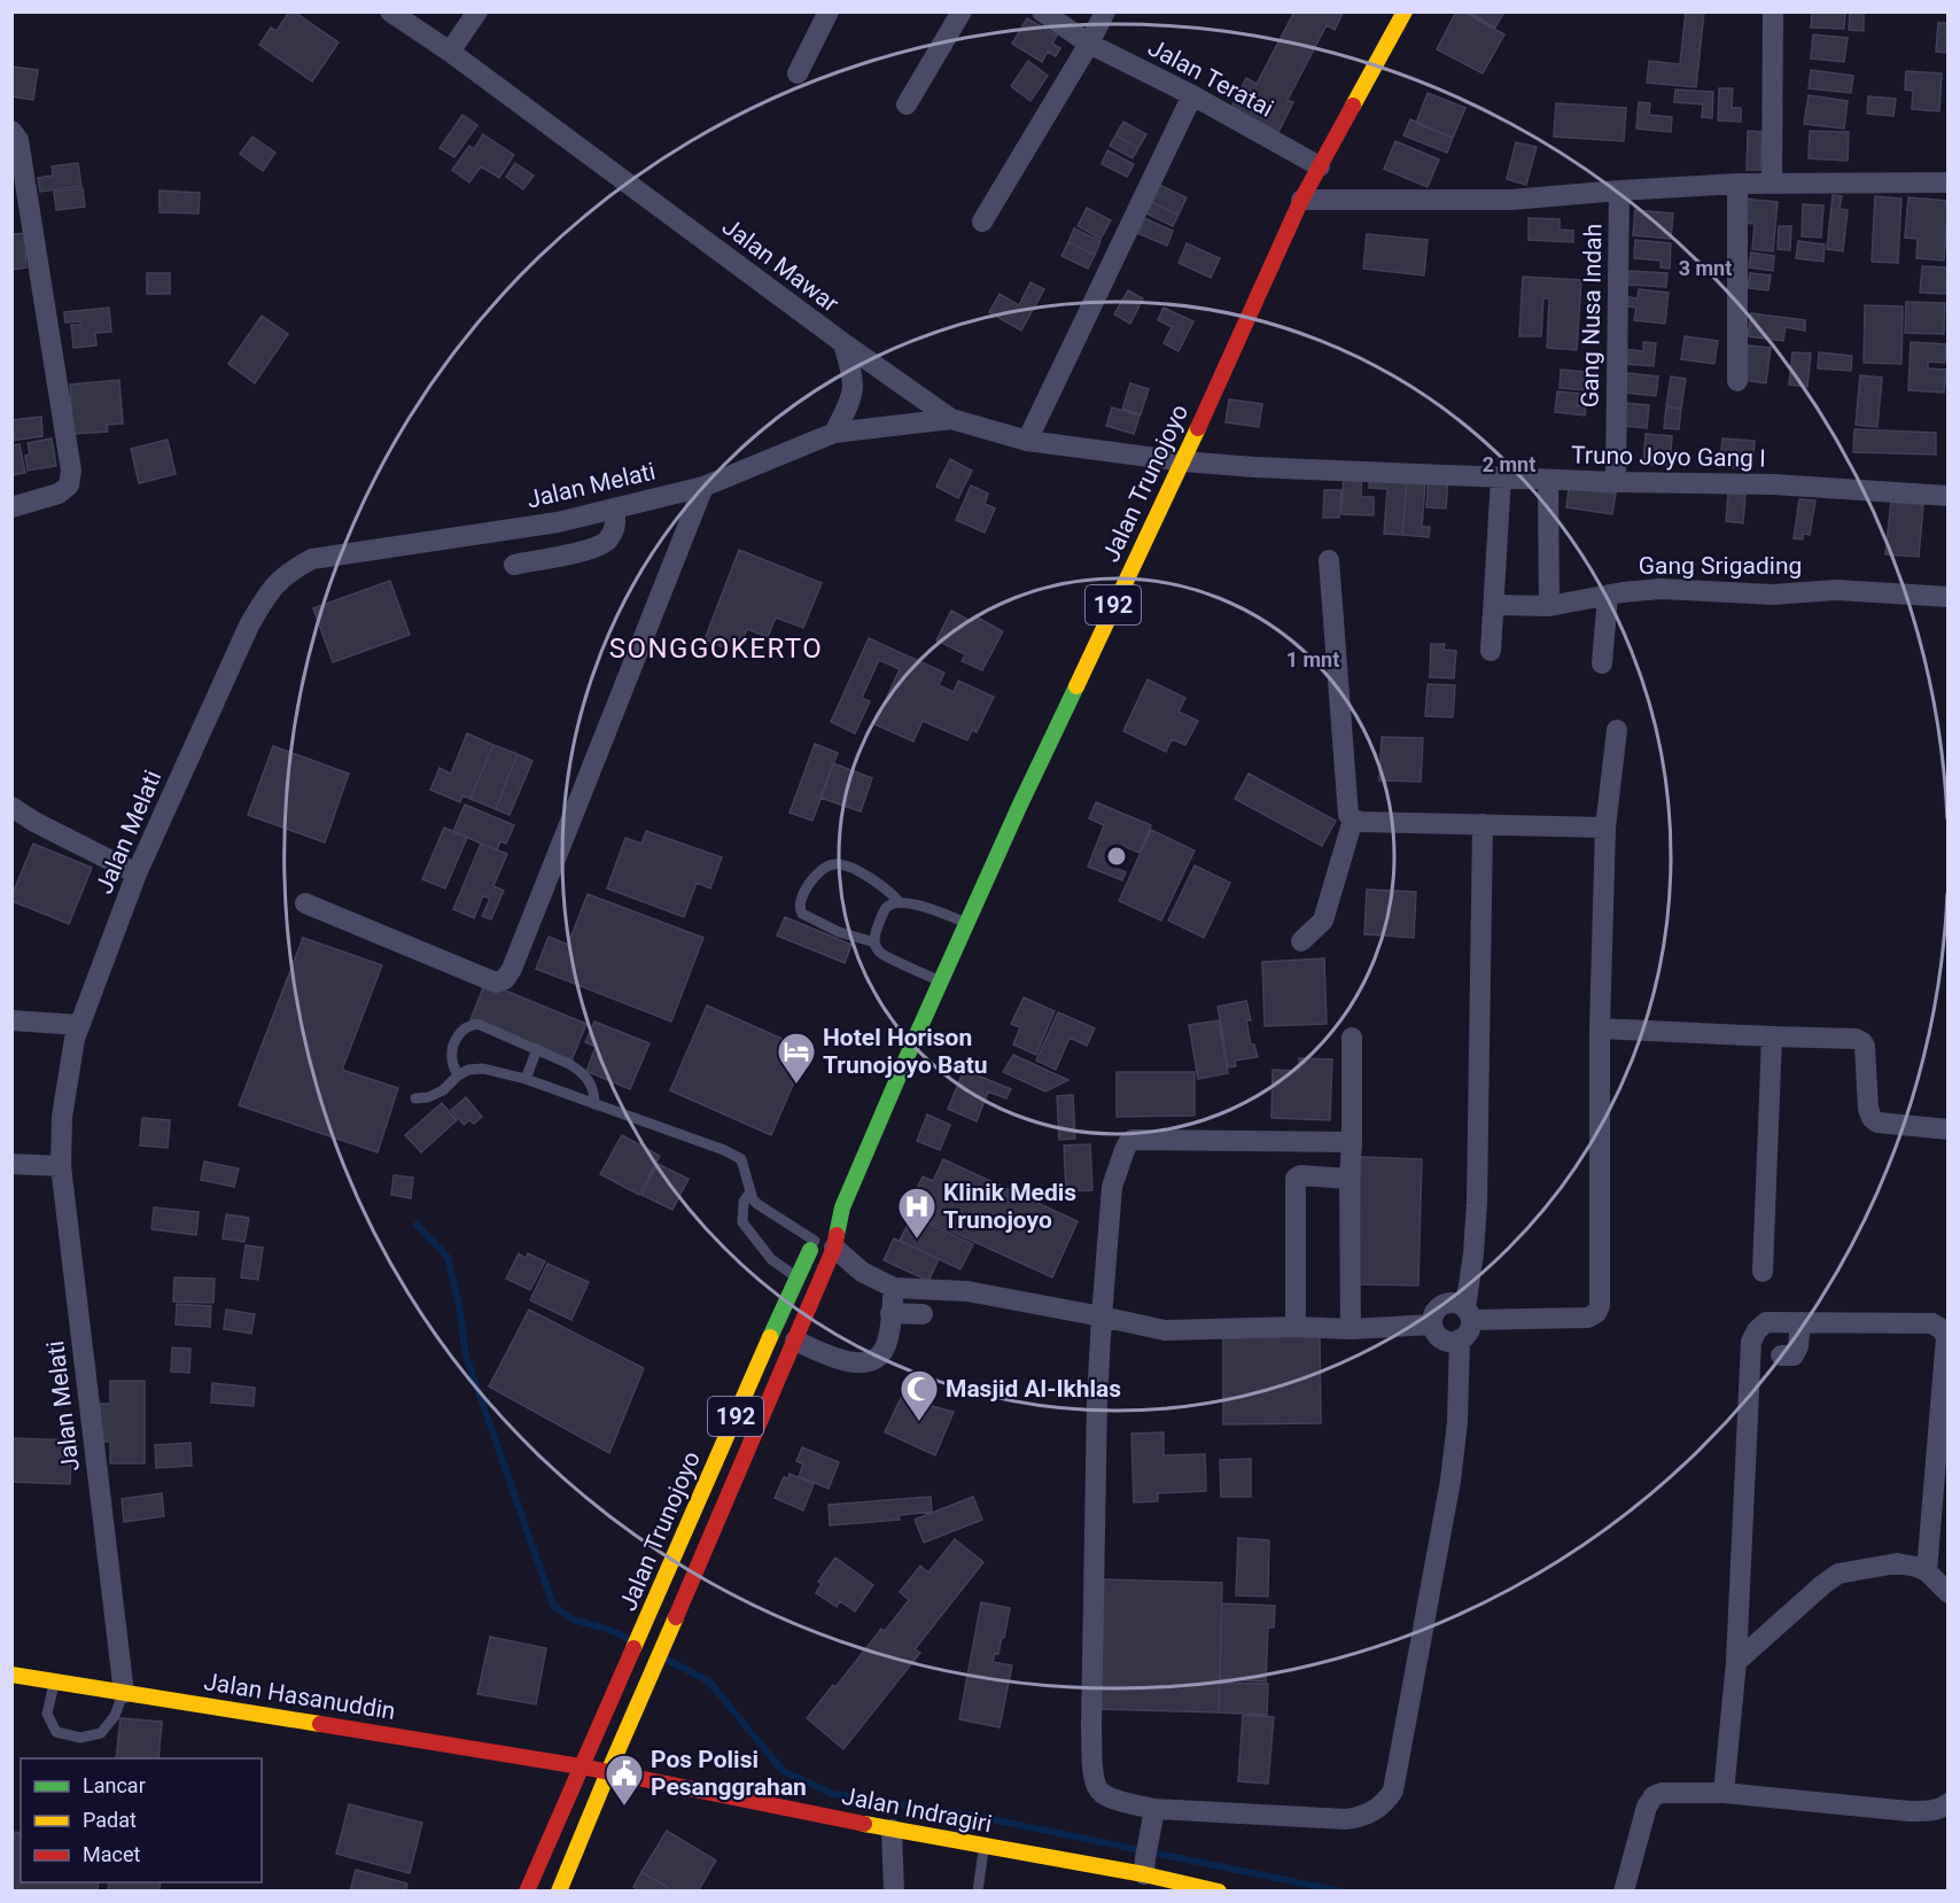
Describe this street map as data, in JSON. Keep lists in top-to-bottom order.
{
  "streets": {
    "main road": [
      "Jalan Trunojoyo",
      "192",
      "Jalan Hasanuddin",
      "Jalan Indragiri"
    ],
    "street": [
      "Jalan Teratai",
      "Jalan Mawar",
      "Gang Nusa Indah",
      "Truno Joyo Gang I",
      "Jalan Melati",
      "Gang Srigading"
    ]
  },
  "crossings": [
    ["Jalan Teratai", "Jalan Trunojoyo"],
    ["Jalan Mawar", "Truno Joyo Gang I"],
    ["Jalan Mawar", "Jalan Trunojoyo"],
    ["Jalan Mawar", "Jalan Melati"],
    ["Gang Nusa Indah", "Truno Joyo Gang I"],
    ["Truno Joyo Gang I", "Jalan Trunojoyo"],
    ["Jalan Trunojoyo", "192"],
    ["Jalan Trunojoyo", "Jalan Hasanuddin"],
    ["Jalan Trunojoyo", "Jalan Indragiri"],
    ["Jalan Melati", "Jalan Hasanuddin"],
    ["192", "Jalan Hasanuddin"],
    ["192", "Jalan Indragiri"],
    ["Jalan Hasanuddin", "Jalan Indragiri"]
  ],
  "districts": ["SONGGOKERTO"],
  "places": {
    "hotel": ["Hotel Horison Trunojoyo Batu"],
    "hospital": ["Klinik Medis Trunojoyo"],
    "mosque": ["Masjid Al-Ikhlas"],
    "public building": ["Pos Polisi Pesanggrahan"]
  },
  "legend": ["Lancar", "Padat", "Macet"],
  "rings": ["3 mnt", "2 mnt", "1 mnt"]
}
